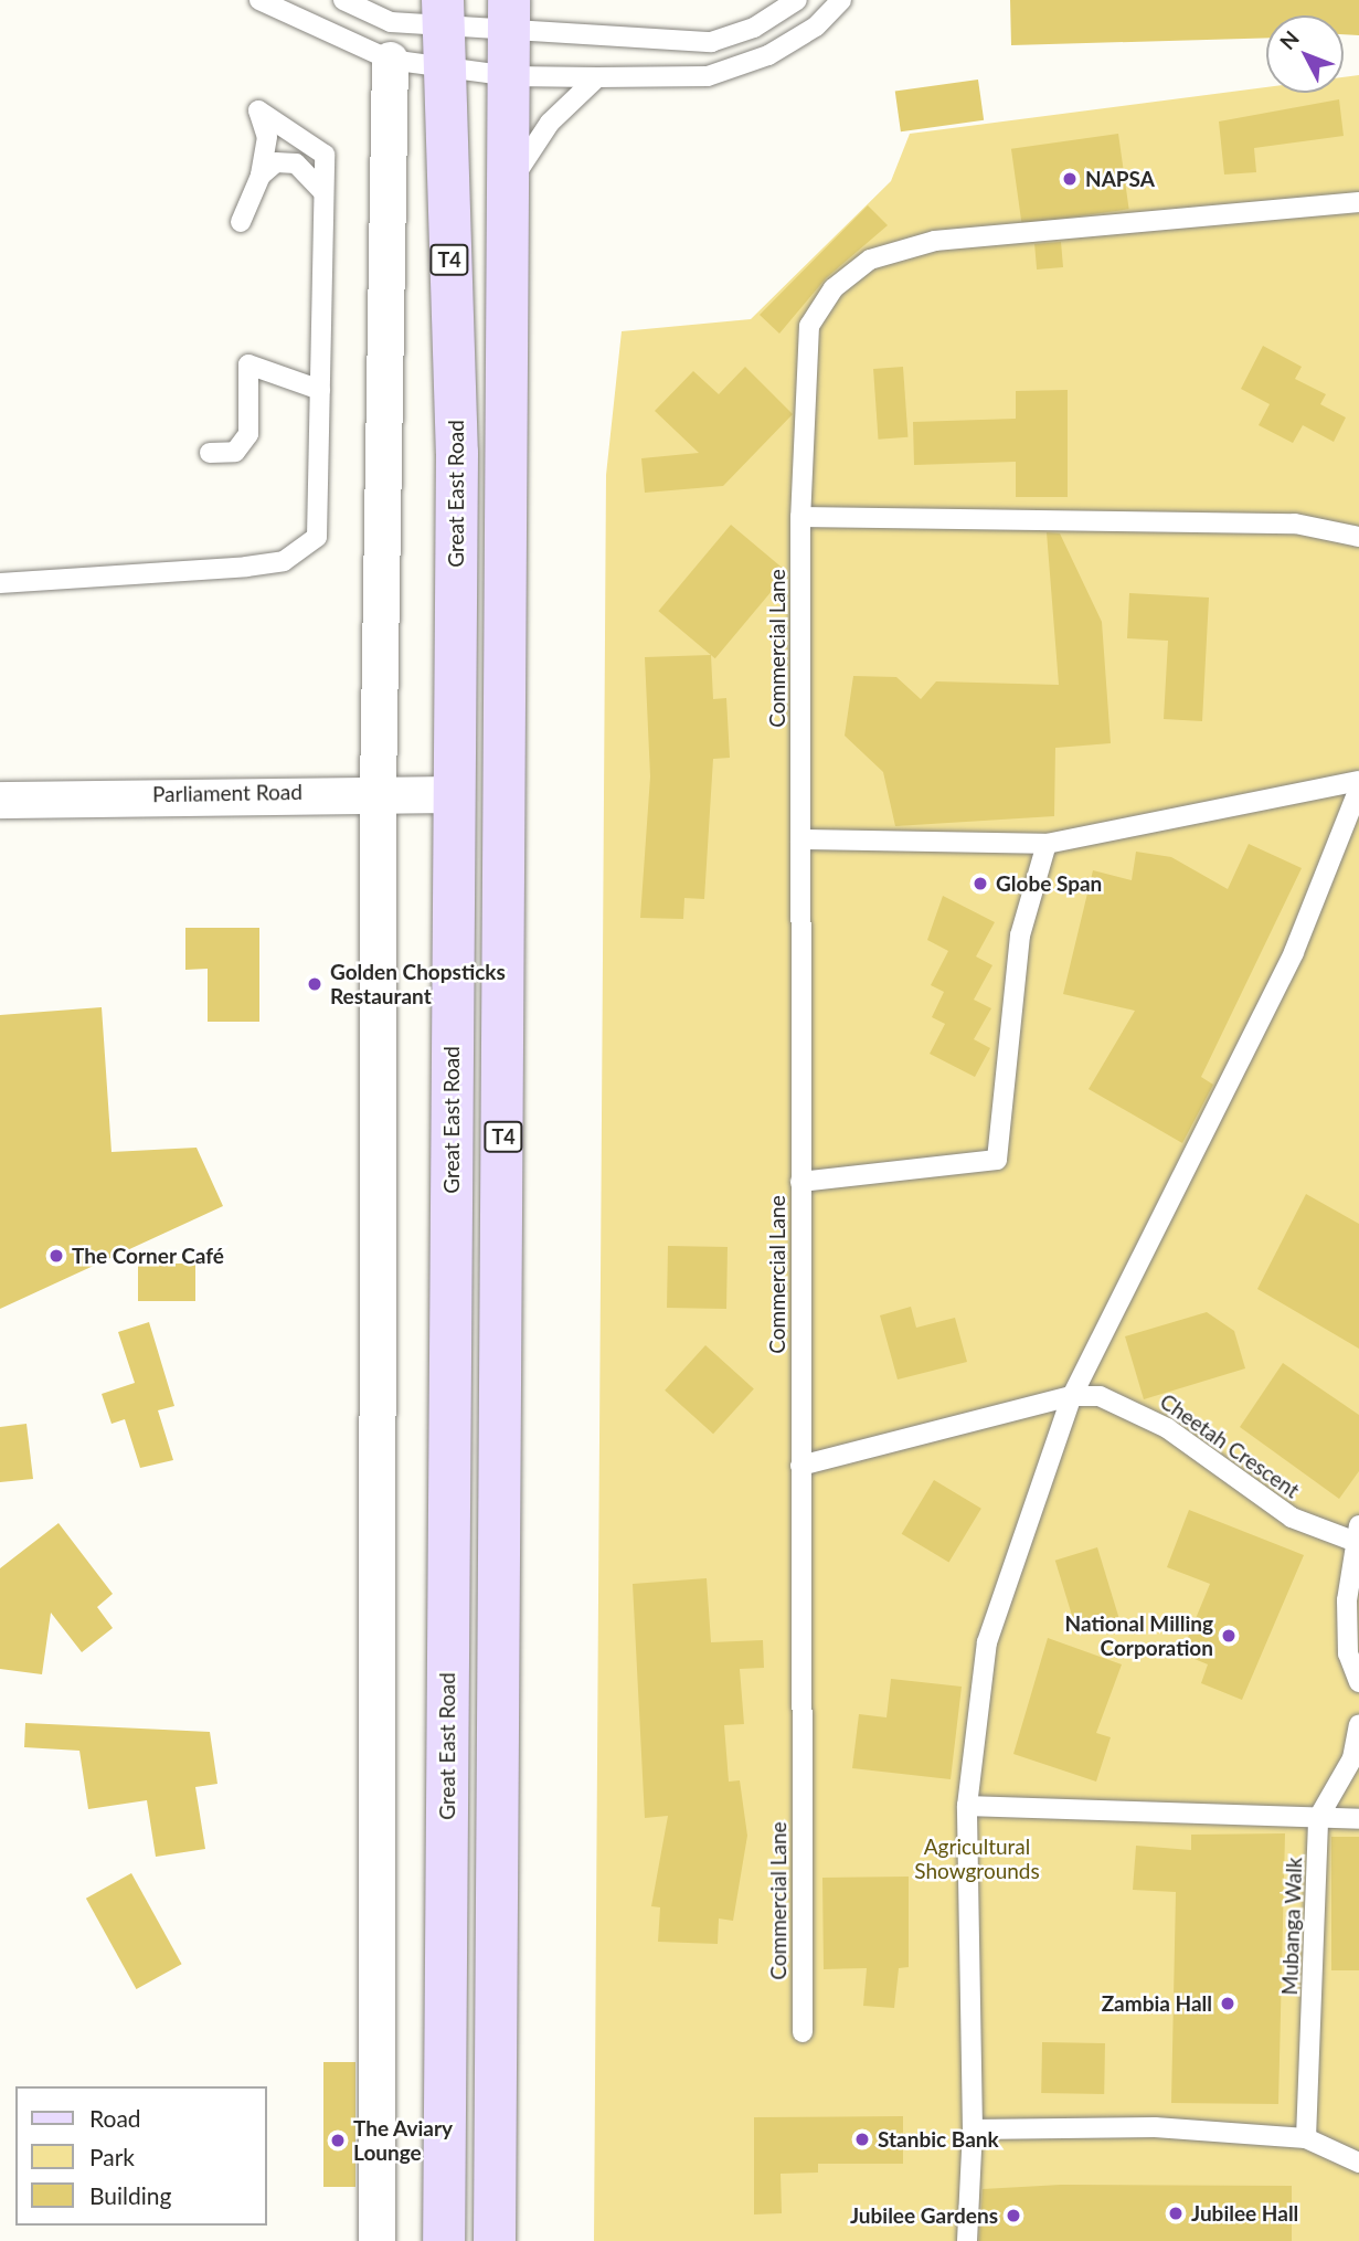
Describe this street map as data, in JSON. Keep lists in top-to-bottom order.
{
  "streets": {
    "main road": ["T4", "Great East Road"],
    "street": ["Parliament Road"],
    "lane": ["Commercial Lane", "Cheetah Crescent", "Mubanga Walk"]
  },
  "crossings": [
    ["Great East Road", "Parliament Road"]
  ],
  "parks": ["Agricultural Showgrounds"],
  "places": [
    "NAPSA",
    "Globe Span",
    "Golden Chopsticks Restaurant",
    "The Corner Café",
    "National Milling Corporation",
    "Zambia Hall",
    "Stanbic Bank",
    "The Aviary Lounge",
    "Jubilee Hall",
    "Jubilee Gardens"
  ],
  "legend": ["Road", "Park", "Building"],
  "north": "top left"
}
